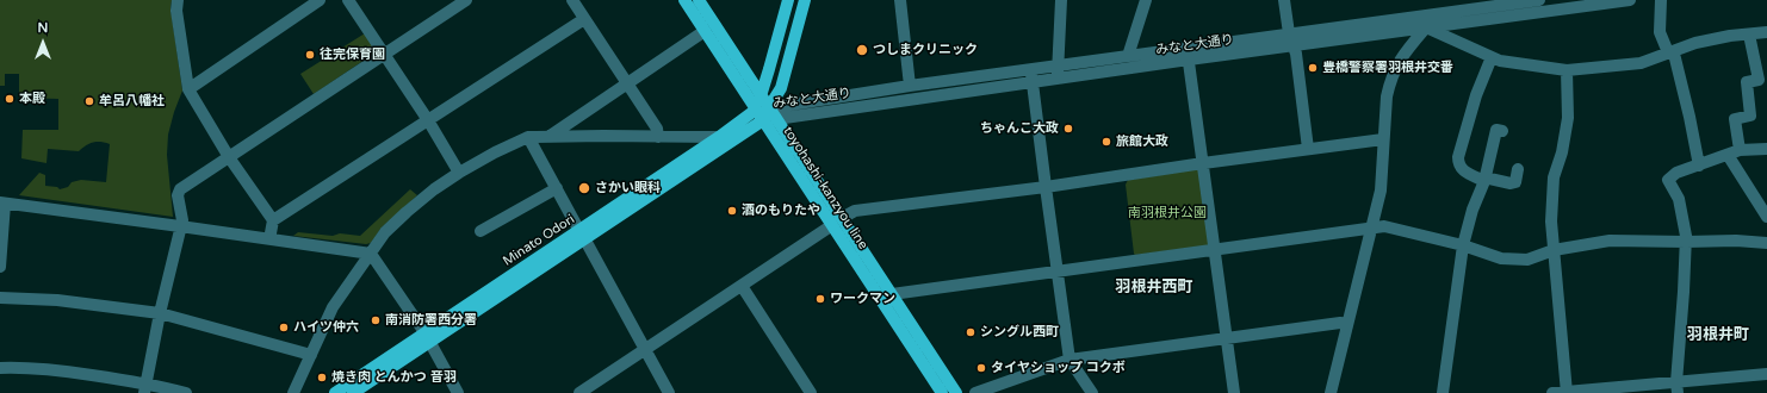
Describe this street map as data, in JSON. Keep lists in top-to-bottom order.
{
  "streets": {
    "main road": ["toyohashi-kanzyou line", "Minato Odori"],
    "street": ["みなと大通り"]
  },
  "crossings": [
    ["みなと大通り", "toyohashi-kanzyou line"],
    ["みなと大通り", "Minato Odori"],
    ["toyohashi-kanzyou line", "Minato Odori"]
  ],
  "districts": ["羽根井西町", "羽根井町"],
  "parks": ["南羽根井公園"],
  "places": [
    "つしまクリニック",
    "往完保育園",
    "豊橋警察署羽根井交番",
    "本殿",
    "牟呂八幡社",
    "ちゃんこ大政",
    "旅館大政",
    "さかい眼科",
    "酒のもりたや",
    "ワークマン",
    "南消防署西分署",
    "ハイツ仲六",
    "シングル西町",
    "タイヤショップ コクボ",
    "焼き肉 とんかつ 音羽"
  ],
  "north": "top"
}
